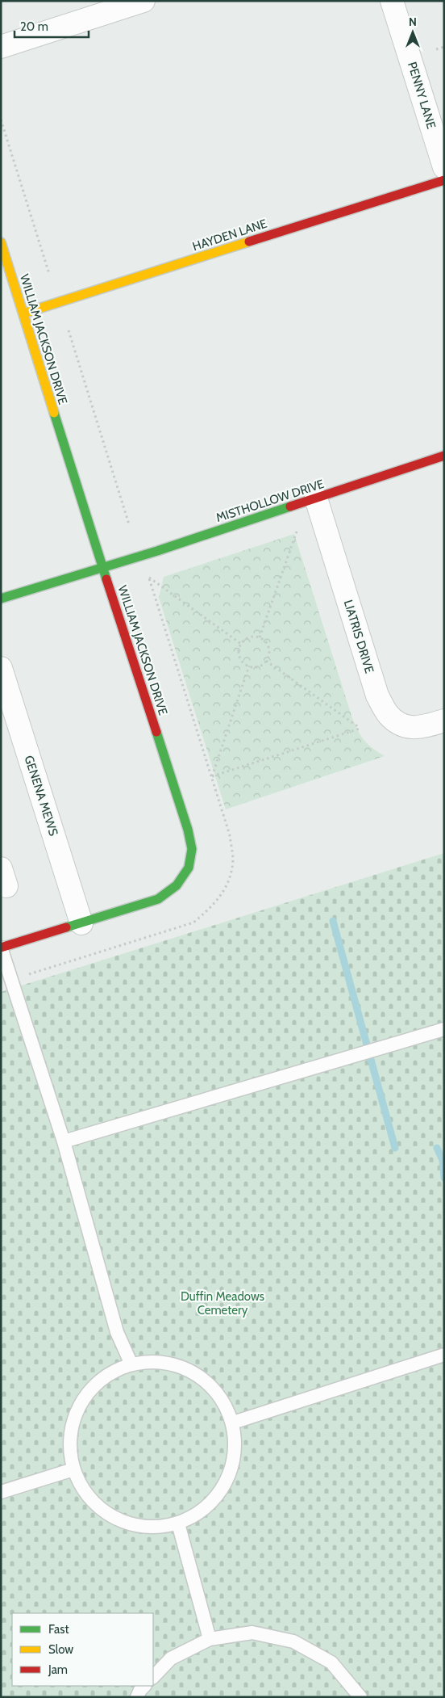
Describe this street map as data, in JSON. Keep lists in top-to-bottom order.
{
  "streets": {
    "street": [
      "PENNY LANE",
      "HAYDEN LANE",
      "WILLIAM JACKSON DRIVE",
      "MISTHOLLOW DRIVE",
      "LIATRIS DRIVE",
      "GENENA MEWS"
    ]
  },
  "crossings": [
    ["HAYDEN LANE", "WILLIAM JACKSON DRIVE"],
    ["WILLIAM JACKSON DRIVE", "MISTHOLLOW DRIVE"],
    ["WILLIAM JACKSON DRIVE", "GENENA MEWS"],
    ["MISTHOLLOW DRIVE", "LIATRIS DRIVE"]
  ],
  "parks": ["Duffin Meadows Cemetery"],
  "legend": ["Fast", "Slow", "Jam"],
  "scale_bar": "20 m",
  "north": "top"
}
